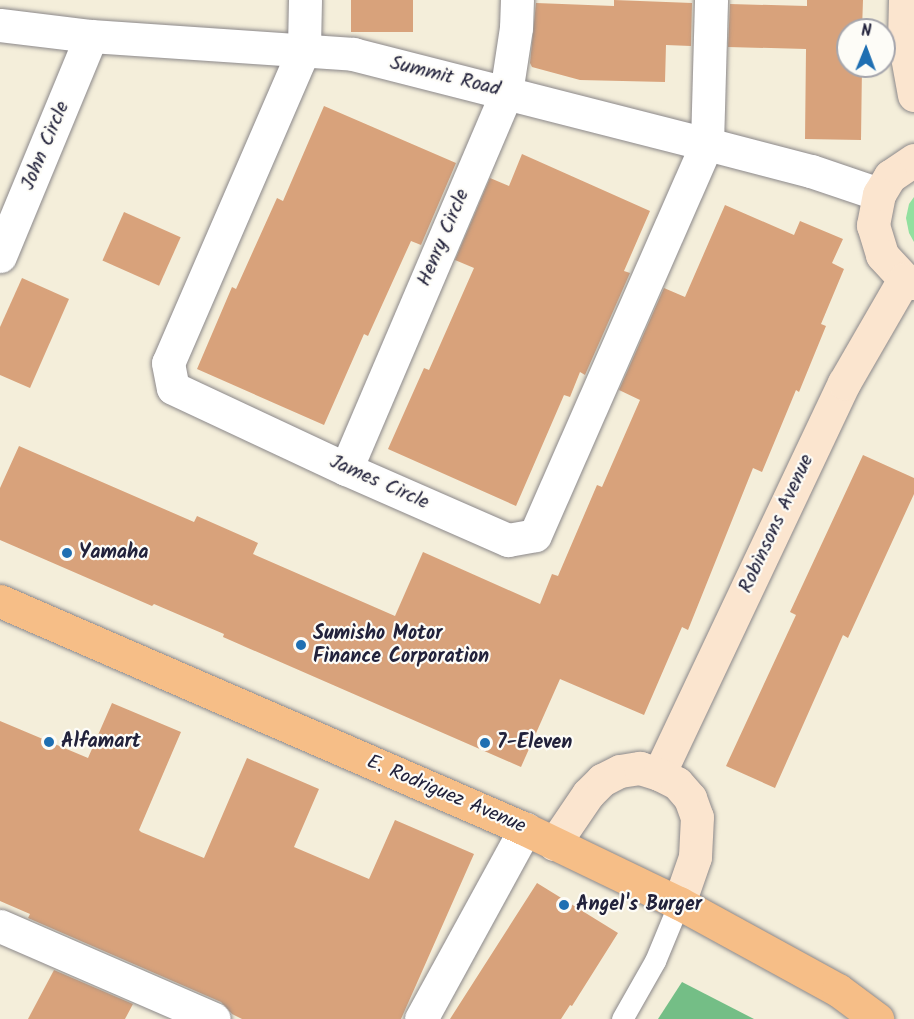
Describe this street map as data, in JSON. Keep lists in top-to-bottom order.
{
  "streets": {
    "main road": ["E. Rodriguez Avenue"],
    "street": [
      "Summit Road",
      "John Circle",
      "Henry Circle",
      "James Circle",
      "Robinsons Avenue"
    ]
  },
  "crossings": [
    ["Summit Road", "John Circle"],
    ["Summit Road", "Henry Circle"],
    ["Summit Road", "James Circle"],
    ["Henry Circle", "James Circle"]
  ],
  "places": [
    "Yamaha",
    "Sumisho Motor Finance Corporation",
    "Alfamart",
    "7-Eleven",
    "Angel's Burger"
  ],
  "north": "top"
}
